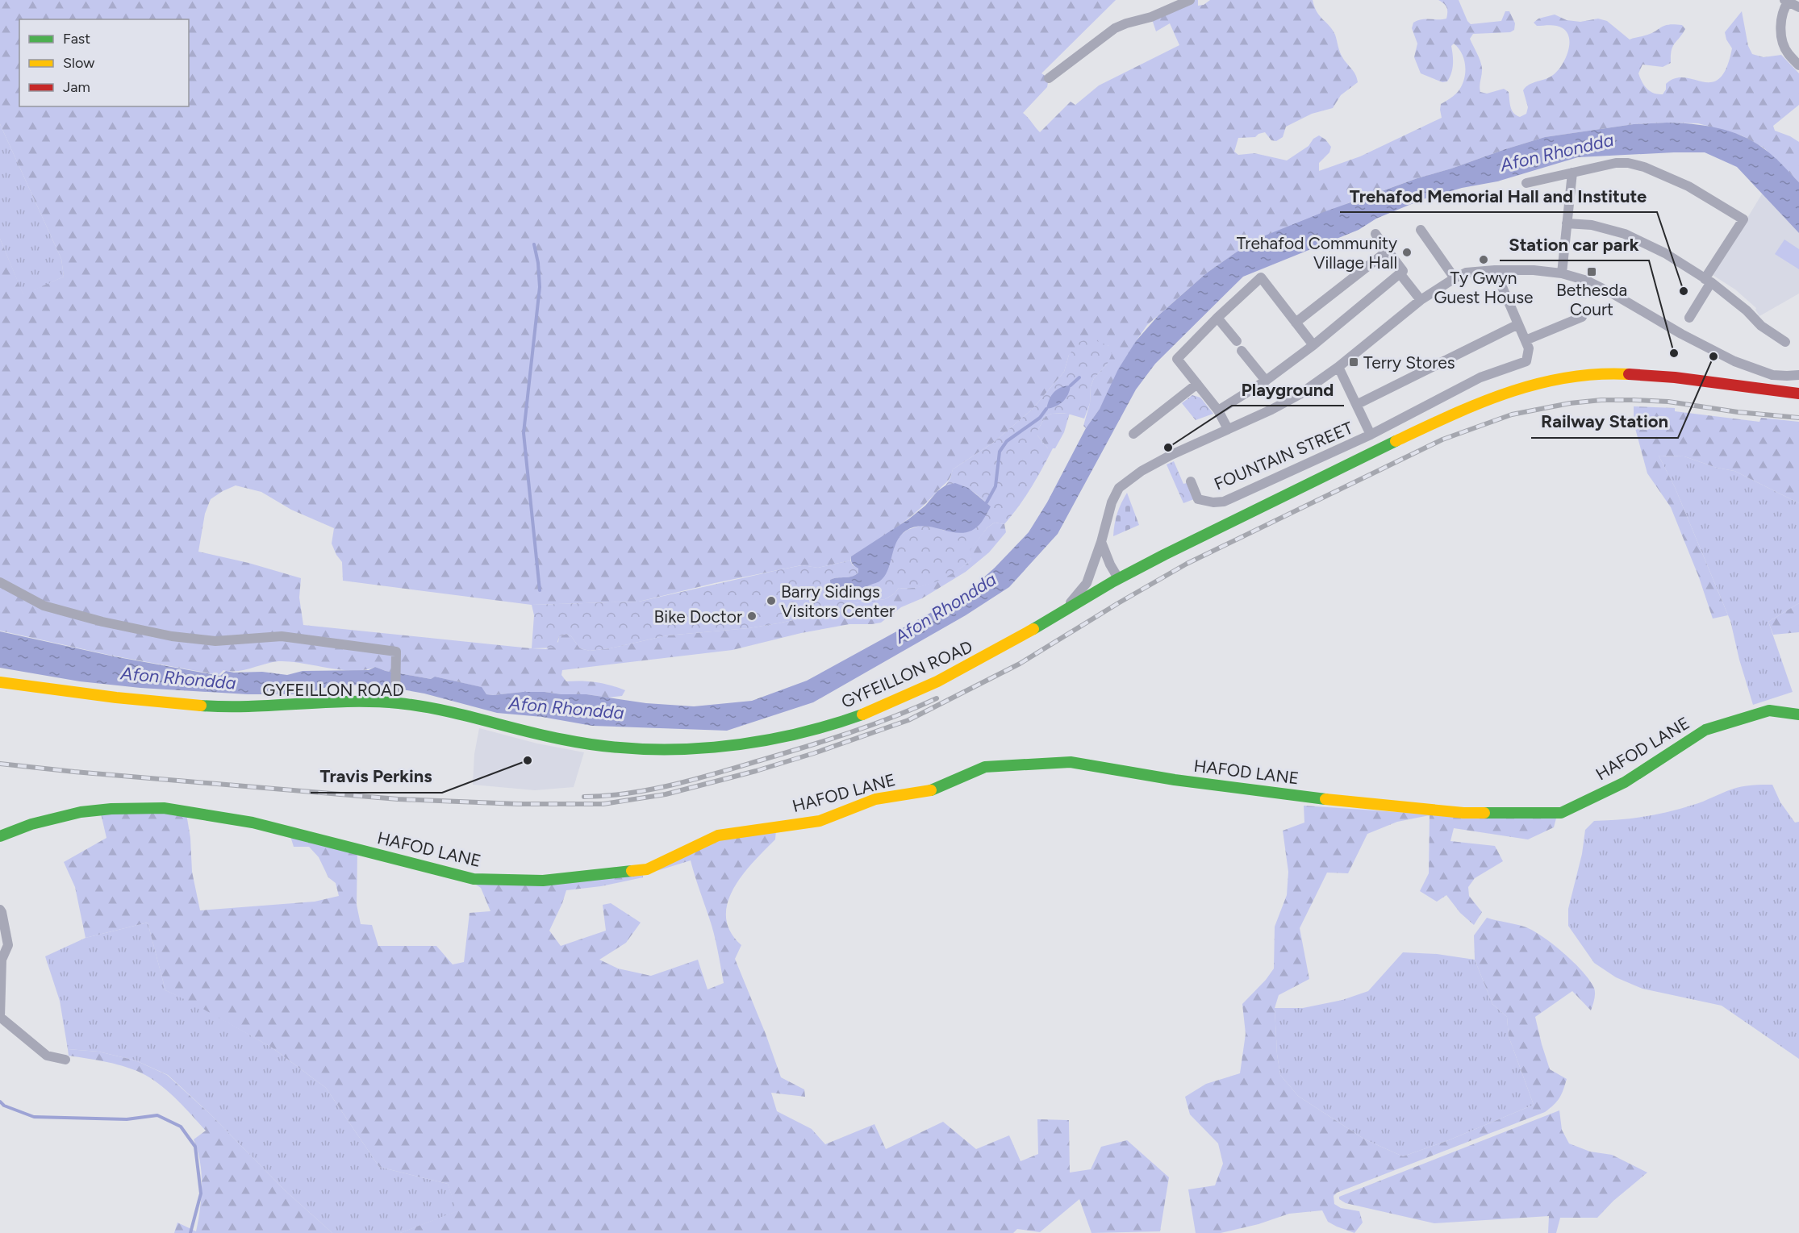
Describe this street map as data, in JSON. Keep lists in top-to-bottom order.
{
  "streets": {
    "main road": ["GYFEILLON ROAD", "HAFOD LANE"],
    "street": ["FOUNTAIN STREET"]
  },
  "water": ["Afon Rhondda"],
  "places": {
    "other": [
      "Trehafod Community Village Hall",
      "Ty Gwyn Guest House",
      "Trehafod Memorial Hall and Institute",
      "Station car park",
      "Railway Station",
      "Playground",
      "Barry Sidings Visitors Center",
      "Bike Doctor",
      "Travis Perkins"
    ],
    "transit": ["Bethesda Court", "Terry Stores"]
  },
  "legend": ["Fast", "Slow", "Jam"]
}
